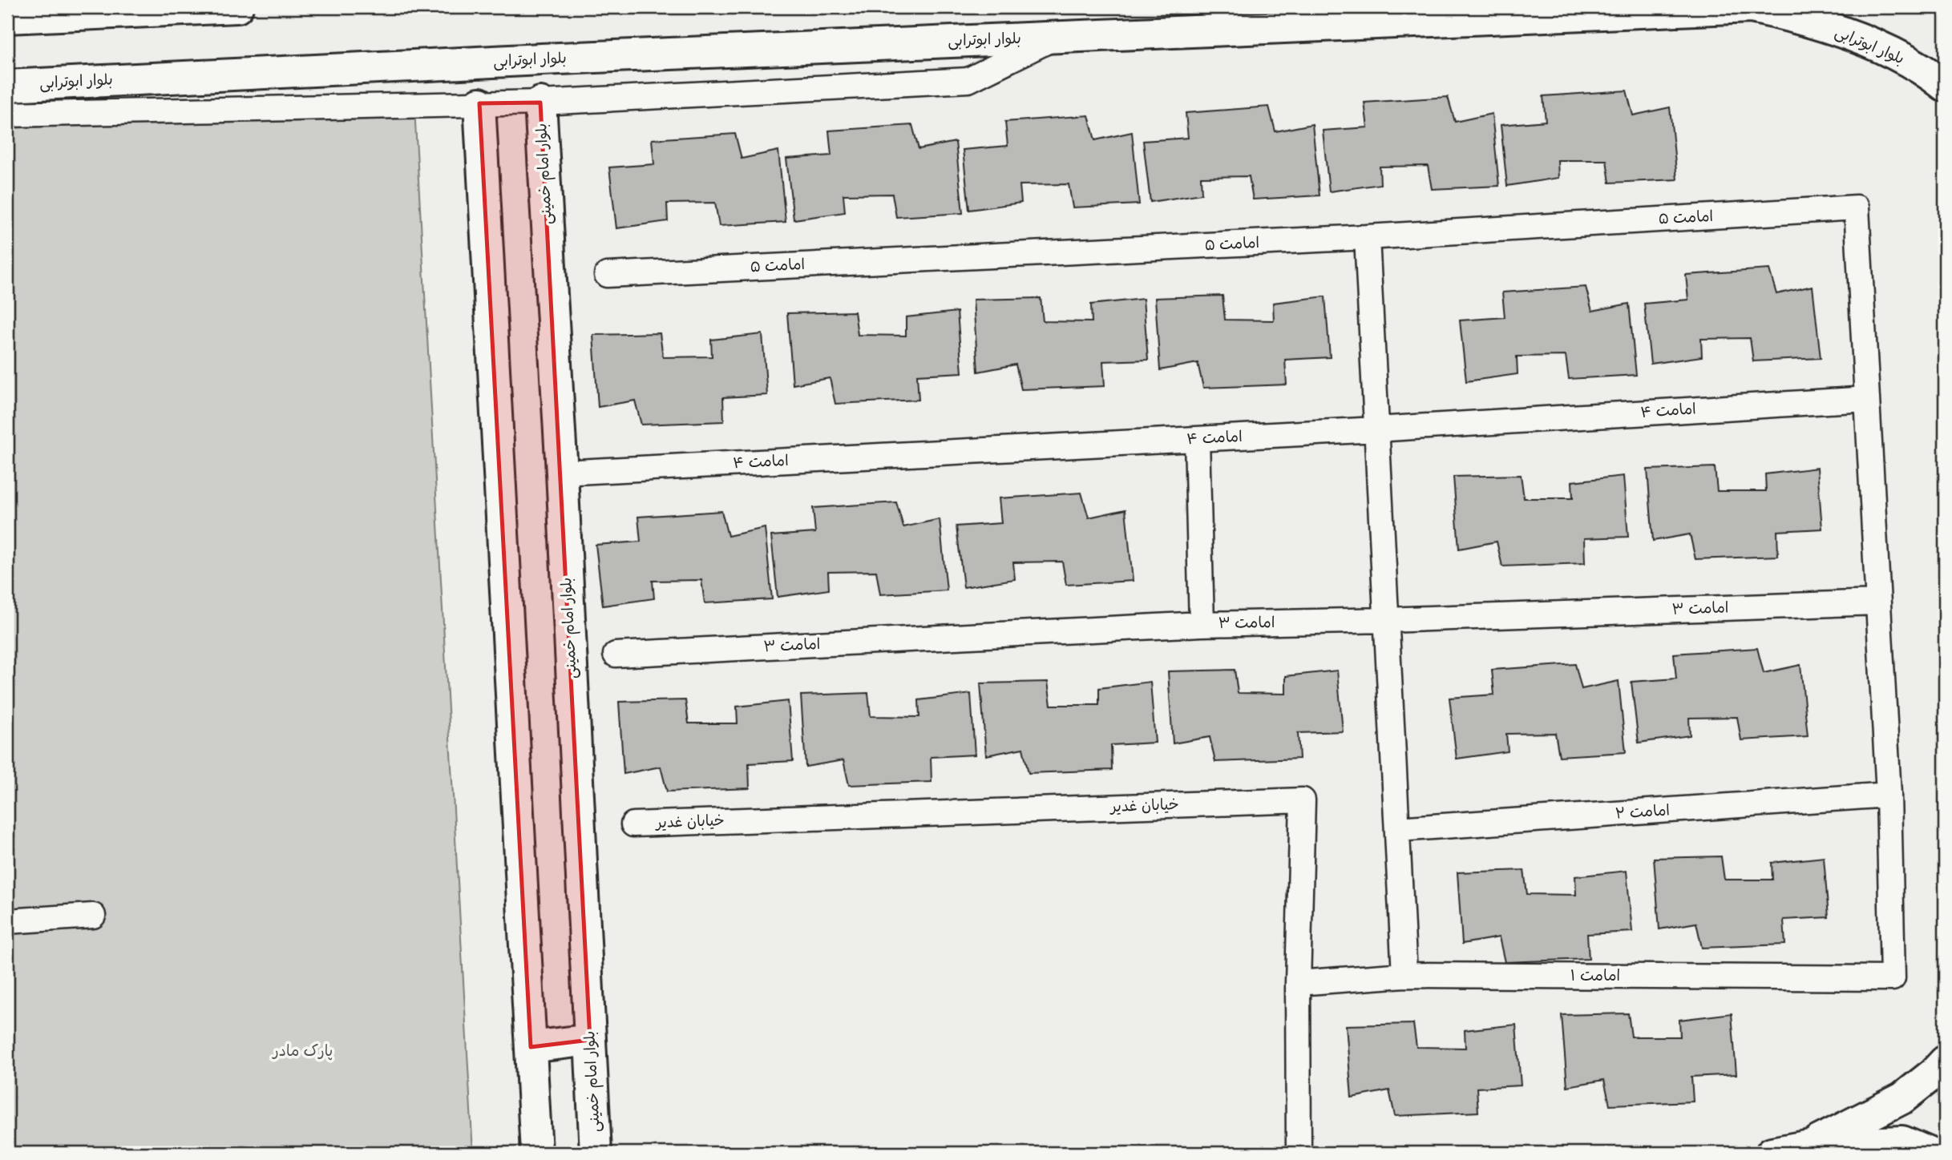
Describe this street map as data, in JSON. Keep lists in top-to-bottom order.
{
  "streets": {
    "main road": ["بلوار ابوترابی", "بلوار امام خمینی"],
    "street": [
      "امامت ۵",
      "امامت ۴",
      "امامت ۳",
      "خیابان غدیر",
      "امامت ۲",
      "امامت ۱"
    ]
  },
  "crossings": [
    ["بلوار امام خمینی", "امامت ۴"],
    ["امامت ۵", "امامت ۴"],
    ["خیابان غدیر", "امامت ۱"],
    ["امامت ۲", "امامت ۱"]
  ],
  "parks": ["پارک مادر"]
}
